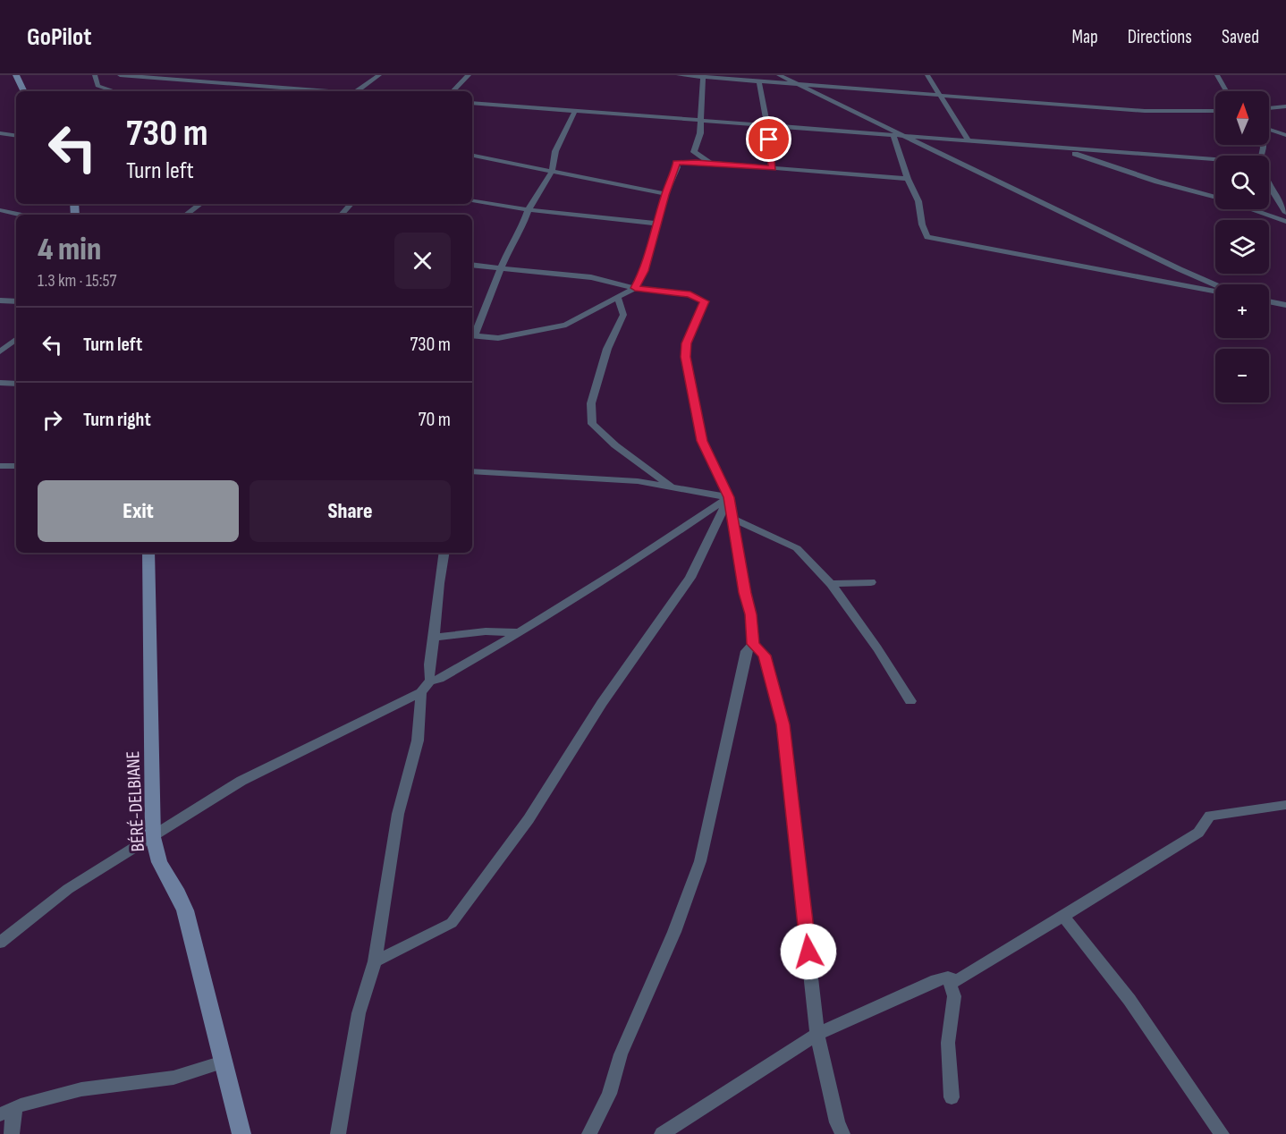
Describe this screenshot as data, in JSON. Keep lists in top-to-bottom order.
{
  "streets": {
    "street": ["BÉRÉ-DELBIANE"]
  },
  "north": "top",
  "page": {
    "header": "GoPilot",
    "nav": ["Map", "Directions", "Saved"],
    "map_buttons": ["+", "−"],
    "turn": ["730 m", "Turn left"],
    "heading": ["4 min", "1.3 km · 15:57"],
    "list": [
      {
        "name": "Turn left",
        "value": "730 m"
      },
      {
        "name": "Turn right",
        "value": "70 m"
      }
    ],
    "buttons": ["Exit", "Share"]
  }
}
